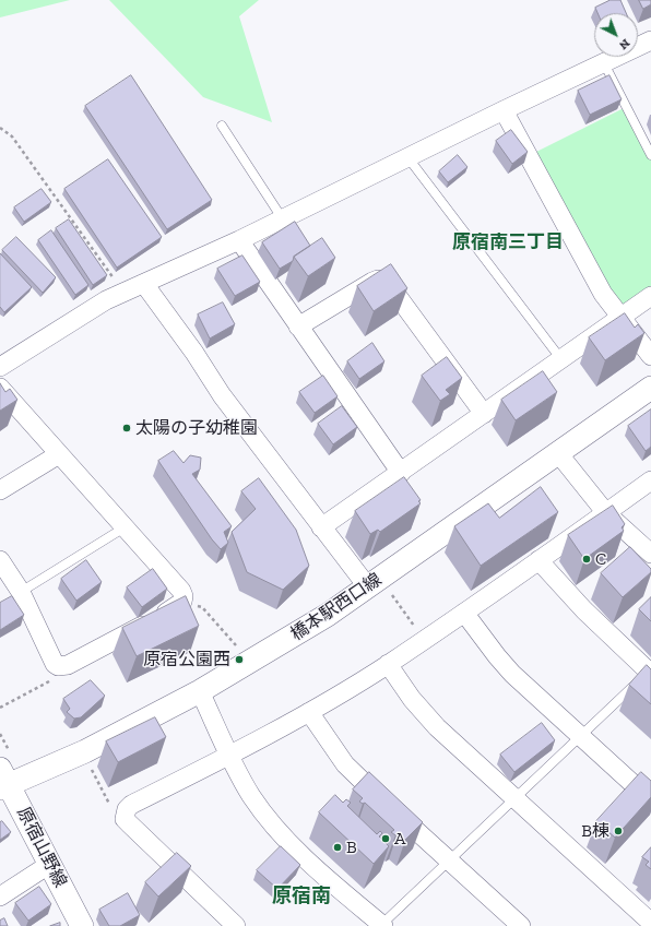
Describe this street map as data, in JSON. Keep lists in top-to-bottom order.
{
  "streets": {
    "street": ["橋本駅西口線", "原宿山野線"]
  },
  "crossings": [
    ["橋本駅西口線", "原宿山野線"]
  ],
  "districts": ["原宿南三丁目", "原宿南"],
  "places": [
    "太陽の子幼稚園",
    "C",
    "原宿公園西",
    "B棟",
    "A",
    "B"
  ],
  "north": "bottom right"
}
